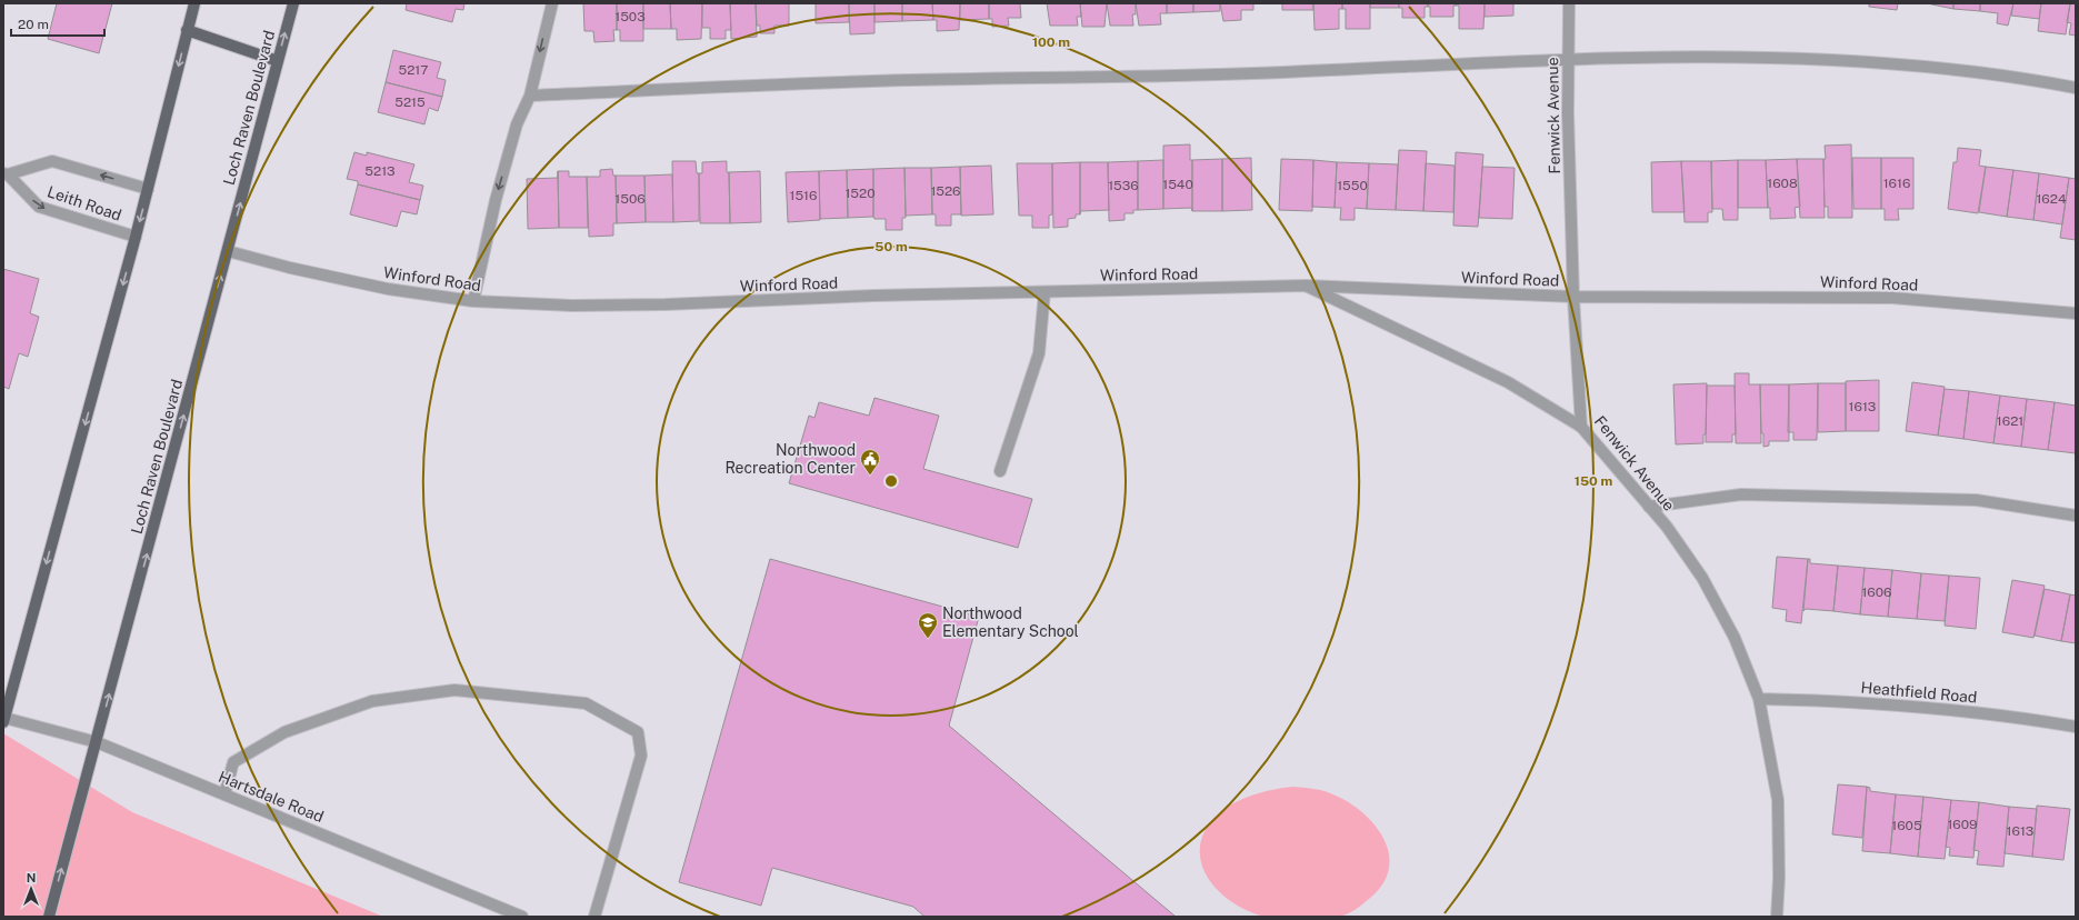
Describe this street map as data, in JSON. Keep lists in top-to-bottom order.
{
  "streets": {
    "main road": ["Loch Raven Boulevard"],
    "street": [
      "Fenwick Avenue",
      "Leith Road",
      "Winford Road",
      "Heathfield Road",
      "Hartsdale Road"
    ]
  },
  "crossings": [
    ["Loch Raven Boulevard", "Winford Road"],
    ["Loch Raven Boulevard", "Hartsdale Road"],
    ["Fenwick Avenue", "Winford Road"],
    ["Fenwick Avenue", "Heathfield Road"]
  ],
  "places": {
    "public building": ["Northwood Recreation Center"],
    "school or university": ["Northwood Elementary School"]
  },
  "house_numbers": [
    "1503",
    "5217",
    "5215",
    "5213",
    "1608",
    "1616",
    "1540",
    "1536",
    "1550",
    "1526",
    "1520",
    "1516",
    "1506",
    "1624",
    "1613",
    "1621",
    "1606",
    "1609",
    "1605",
    "1613"
  ],
  "scale_bar": "20 m",
  "north": "top",
  "rings": ["100 m", "50 m", "150 m"]
}
